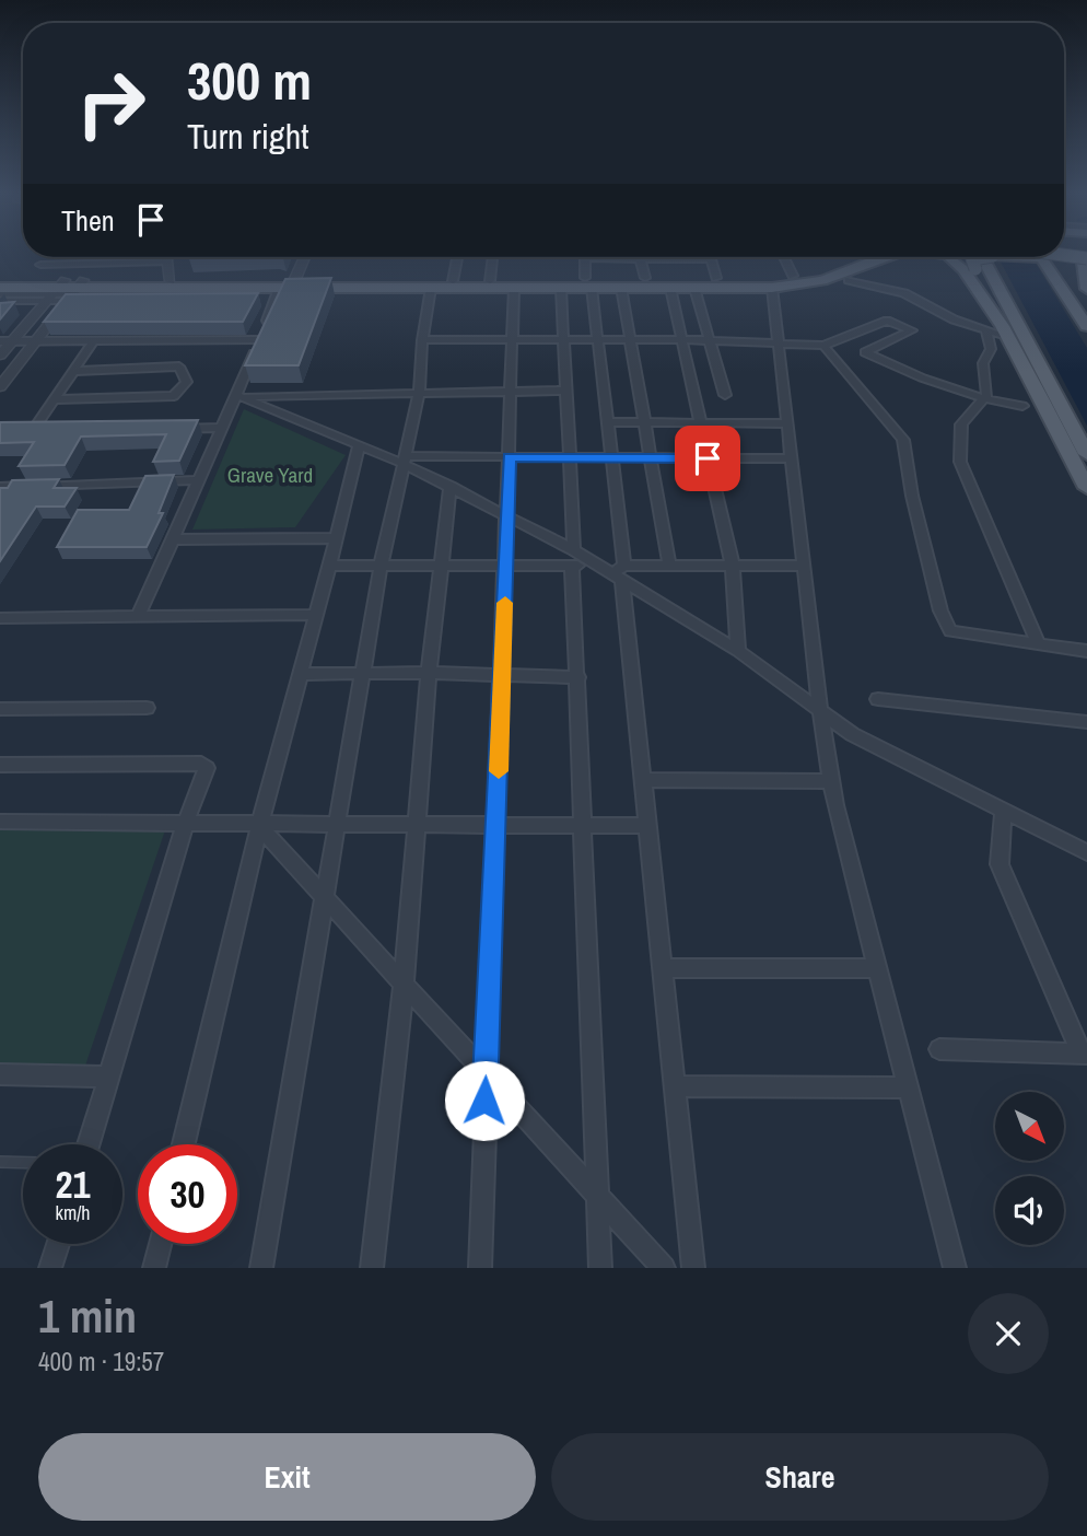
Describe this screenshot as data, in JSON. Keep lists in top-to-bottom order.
{
  "parks": ["Grave Yard"],
  "north": "bottom right",
  "page": {
    "turn": ["300 m", "Turn right"],
    "then": "Then",
    "speed": "21 km/h",
    "limit": "30",
    "heading": ["1 min", "400 m · 19:57"],
    "buttons": ["Exit", "Share"]
  }
}
